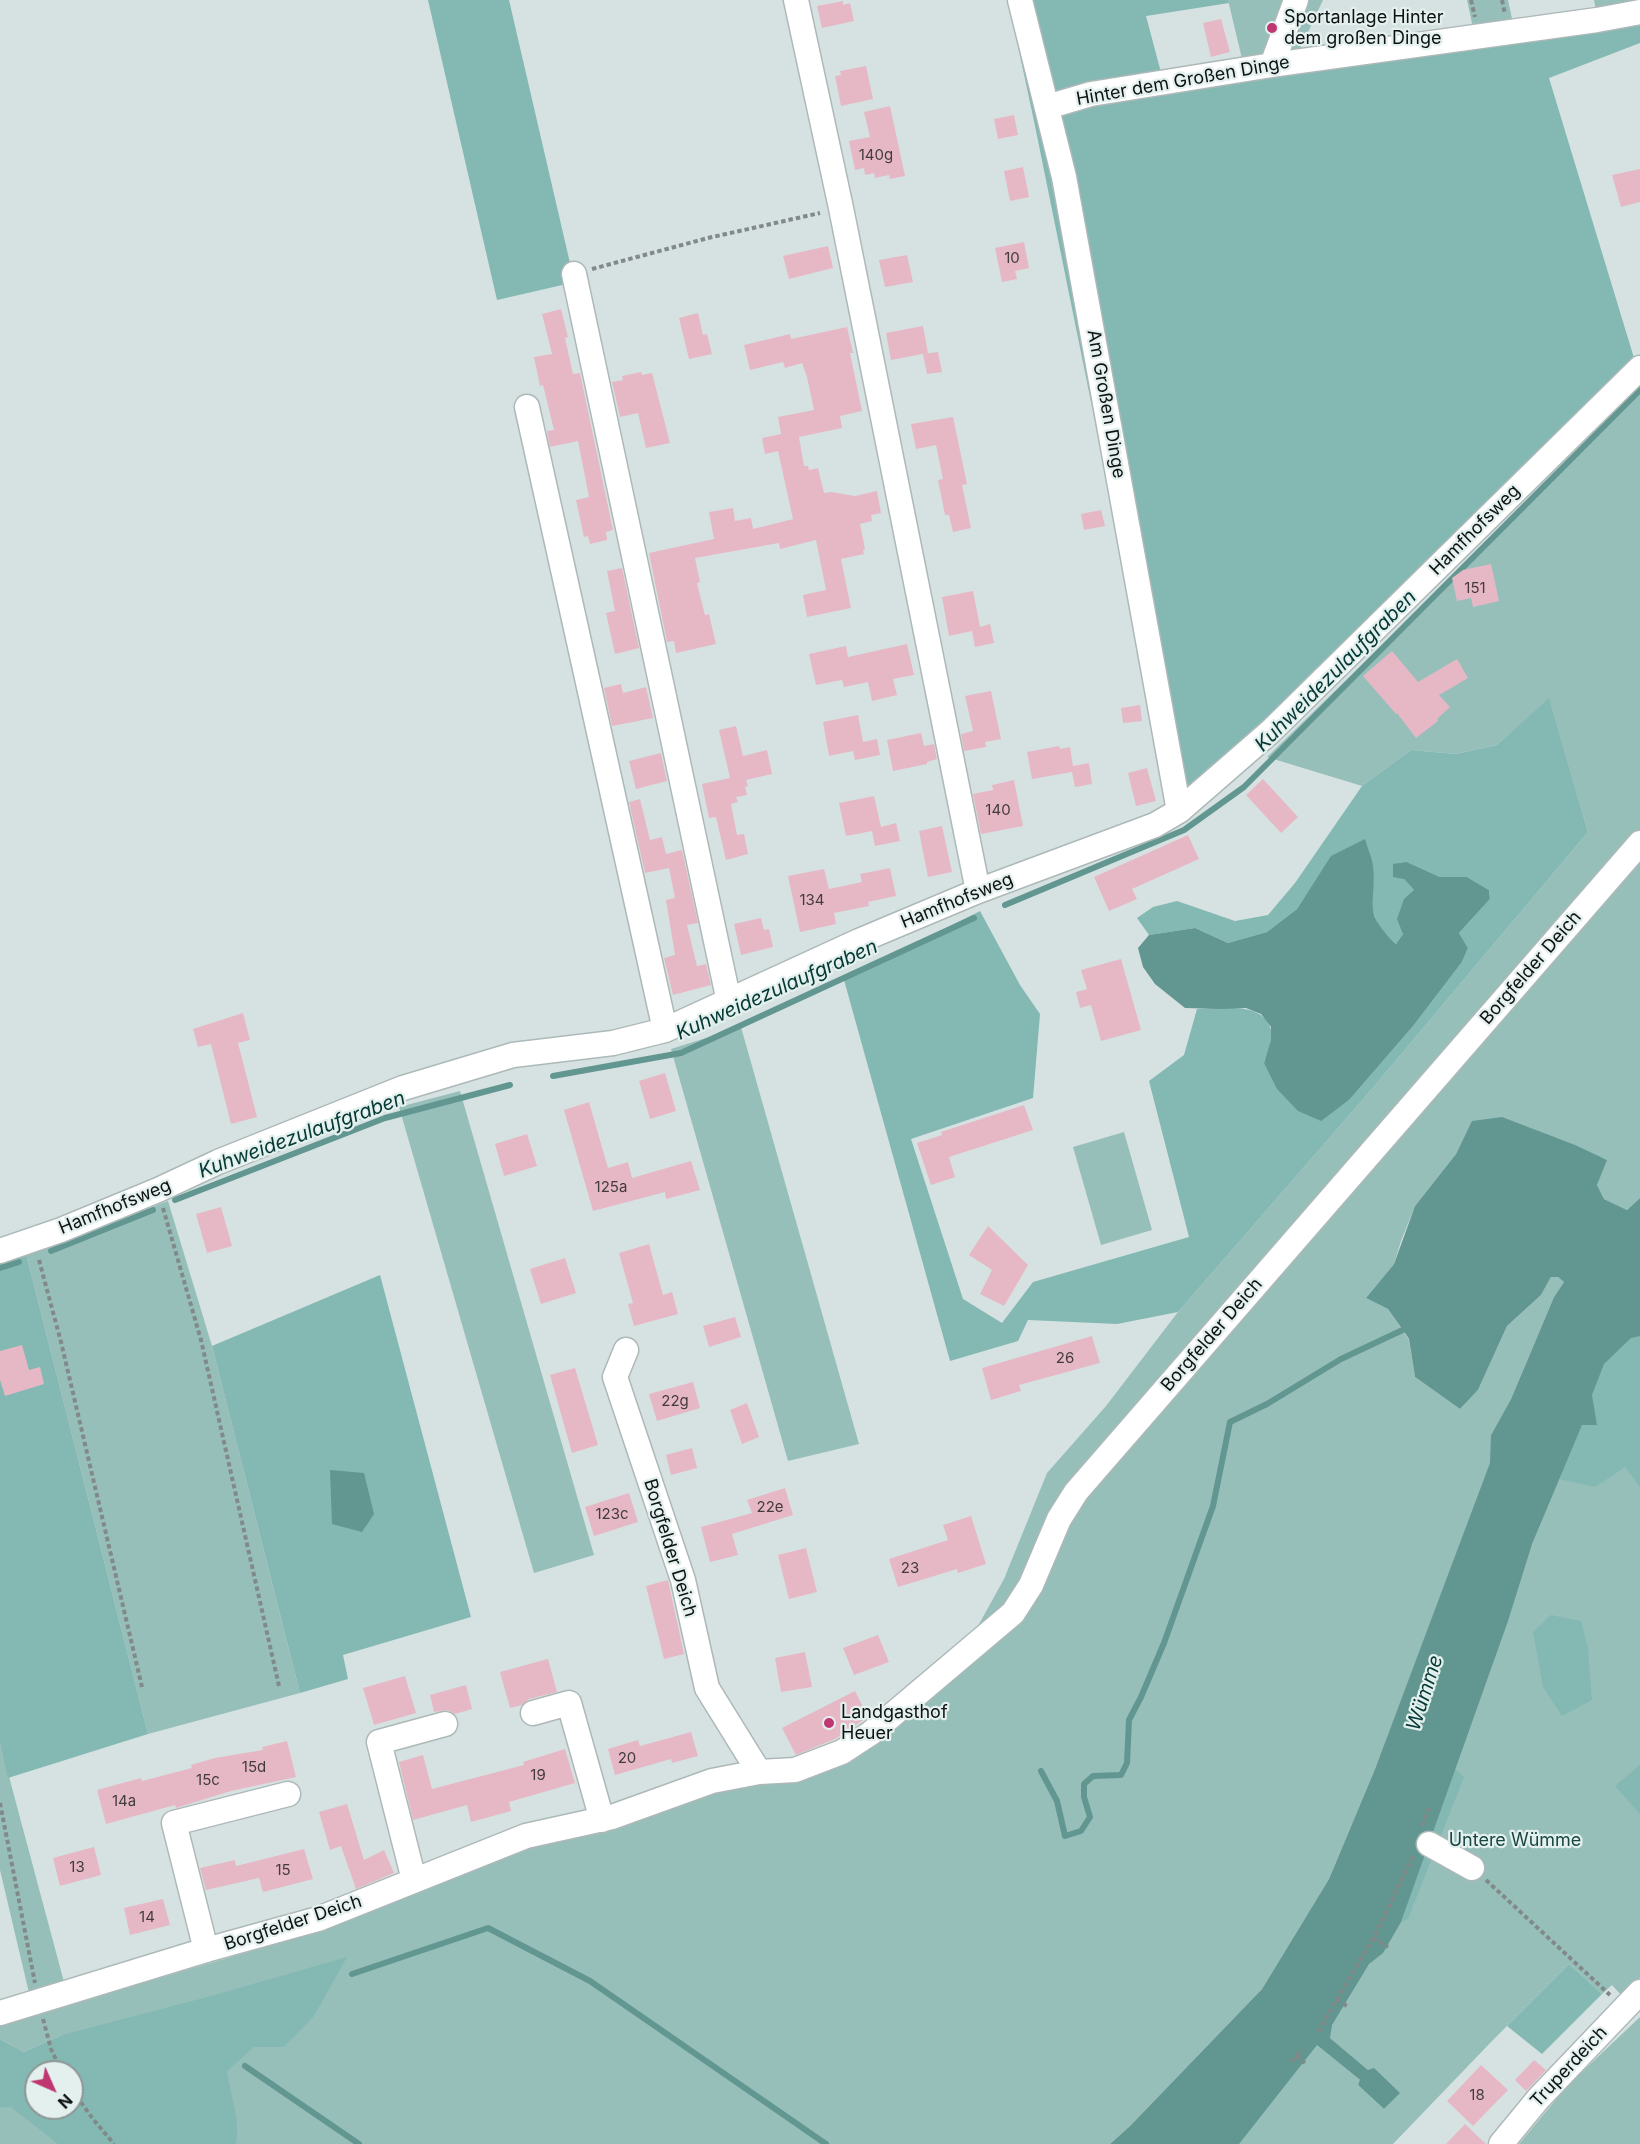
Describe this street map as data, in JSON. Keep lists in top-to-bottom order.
{
  "streets": {
    "street": [
      "Hinter dem Großen Dinge",
      "Am Großen Dinge",
      "Hamfhofsweg",
      "Borgfelder Deich",
      "Truperdeich"
    ]
  },
  "crossings": [
    ["Hinter dem Großen Dinge", "Am Großen Dinge"],
    ["Am Großen Dinge", "Hamfhofsweg"]
  ],
  "water": ["Kuhweidezulaufgraben", "Wümme"],
  "parks": ["Untere Wümme"],
  "places": ["Sportanlage Hinter dem großen Dinge", "Landgasthof Heuer"],
  "house_numbers": [
    "140g",
    "10",
    "151",
    "140",
    "134",
    "125a",
    "26",
    "22g",
    "22e",
    "123c",
    "23",
    "20",
    "15d",
    "19",
    "15c",
    "14a",
    "13",
    "15",
    "14",
    "18"
  ],
  "north": "bottom right"
}
